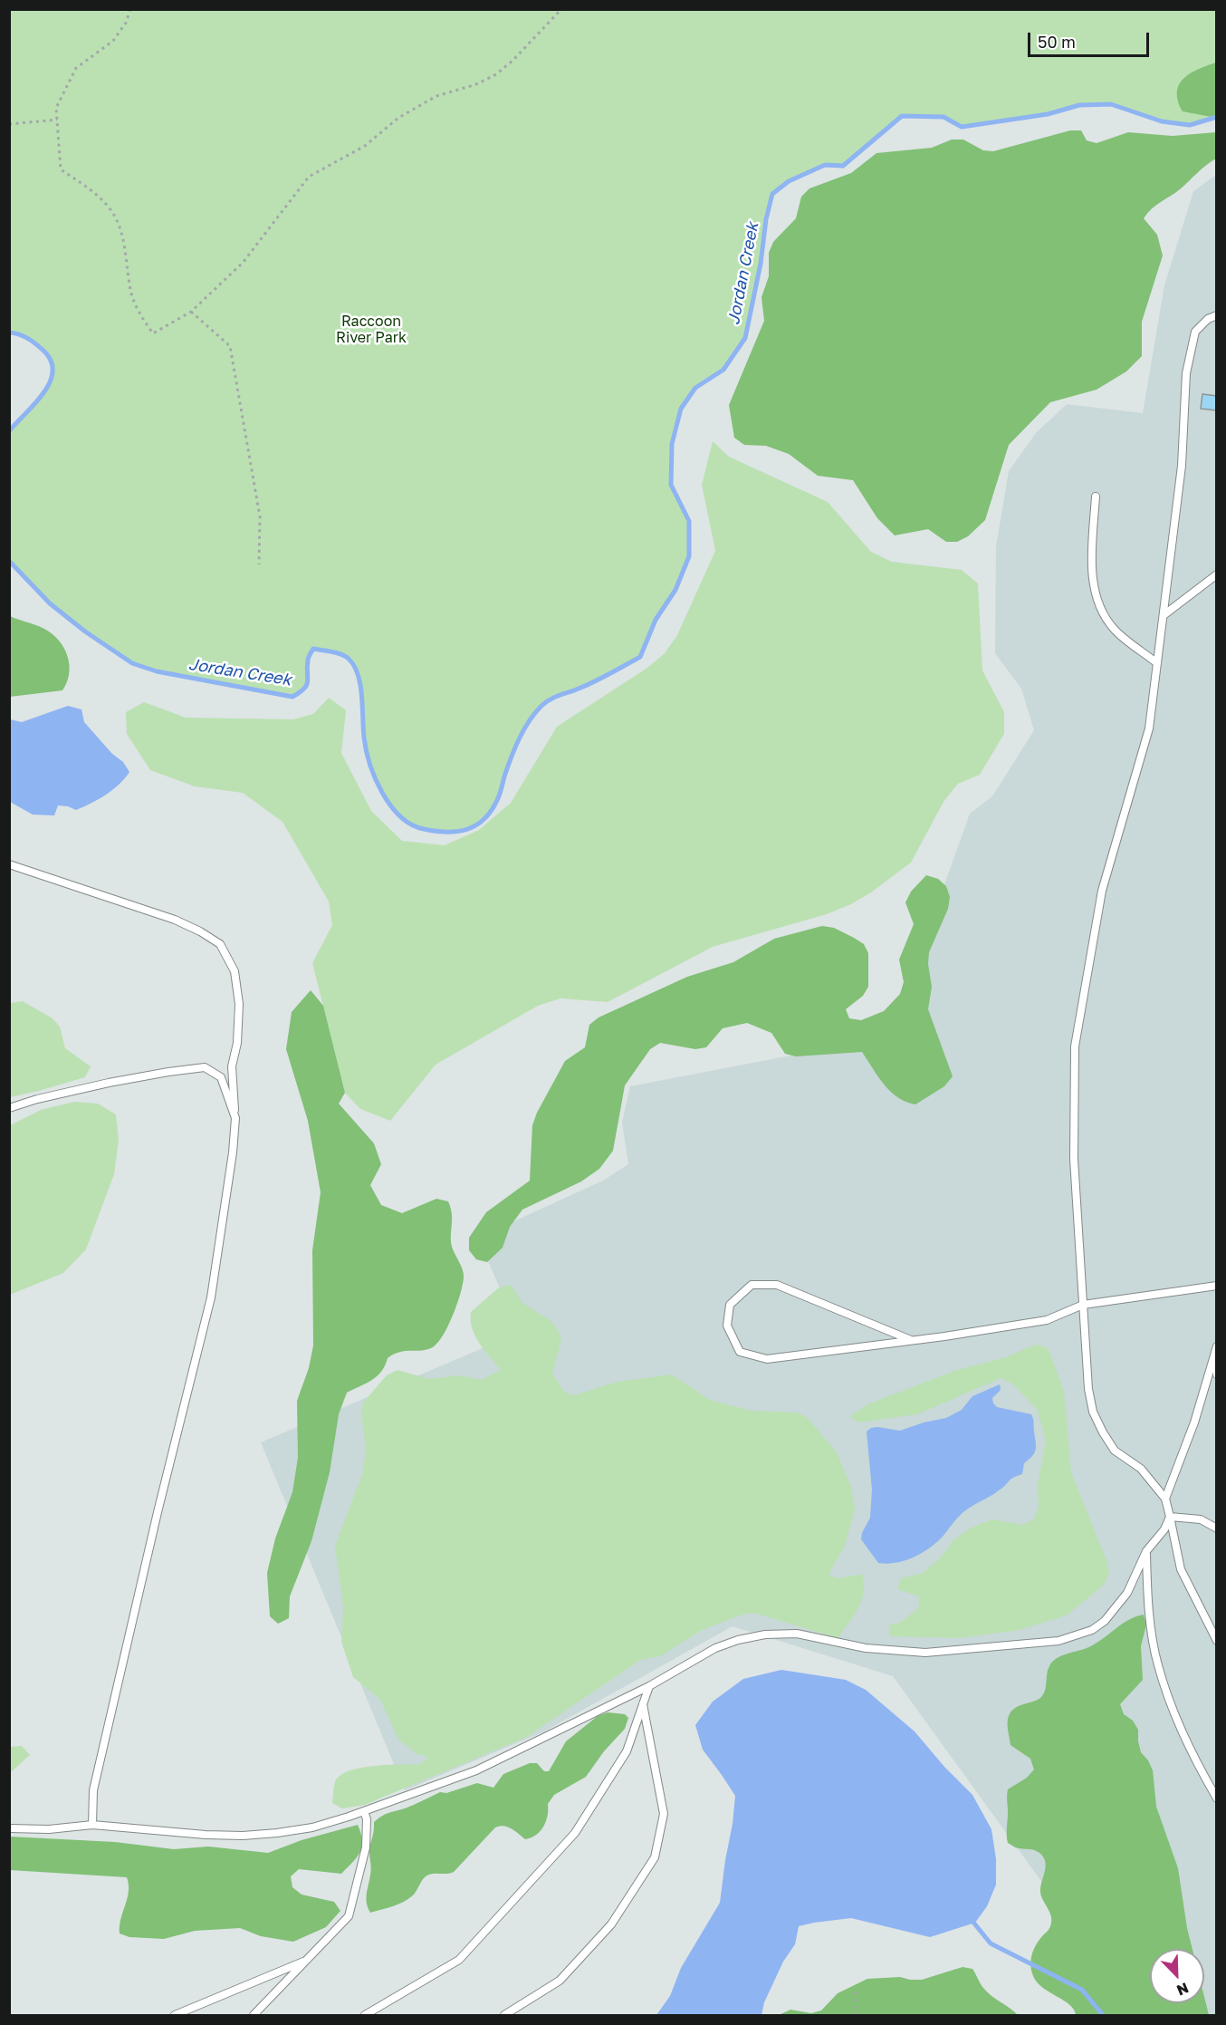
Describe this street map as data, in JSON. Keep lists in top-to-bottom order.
{
  "water": ["Jordan Creek"],
  "parks": ["Raccoon River Park"],
  "scale_bar": "50 m",
  "north": "bottom right"
}
